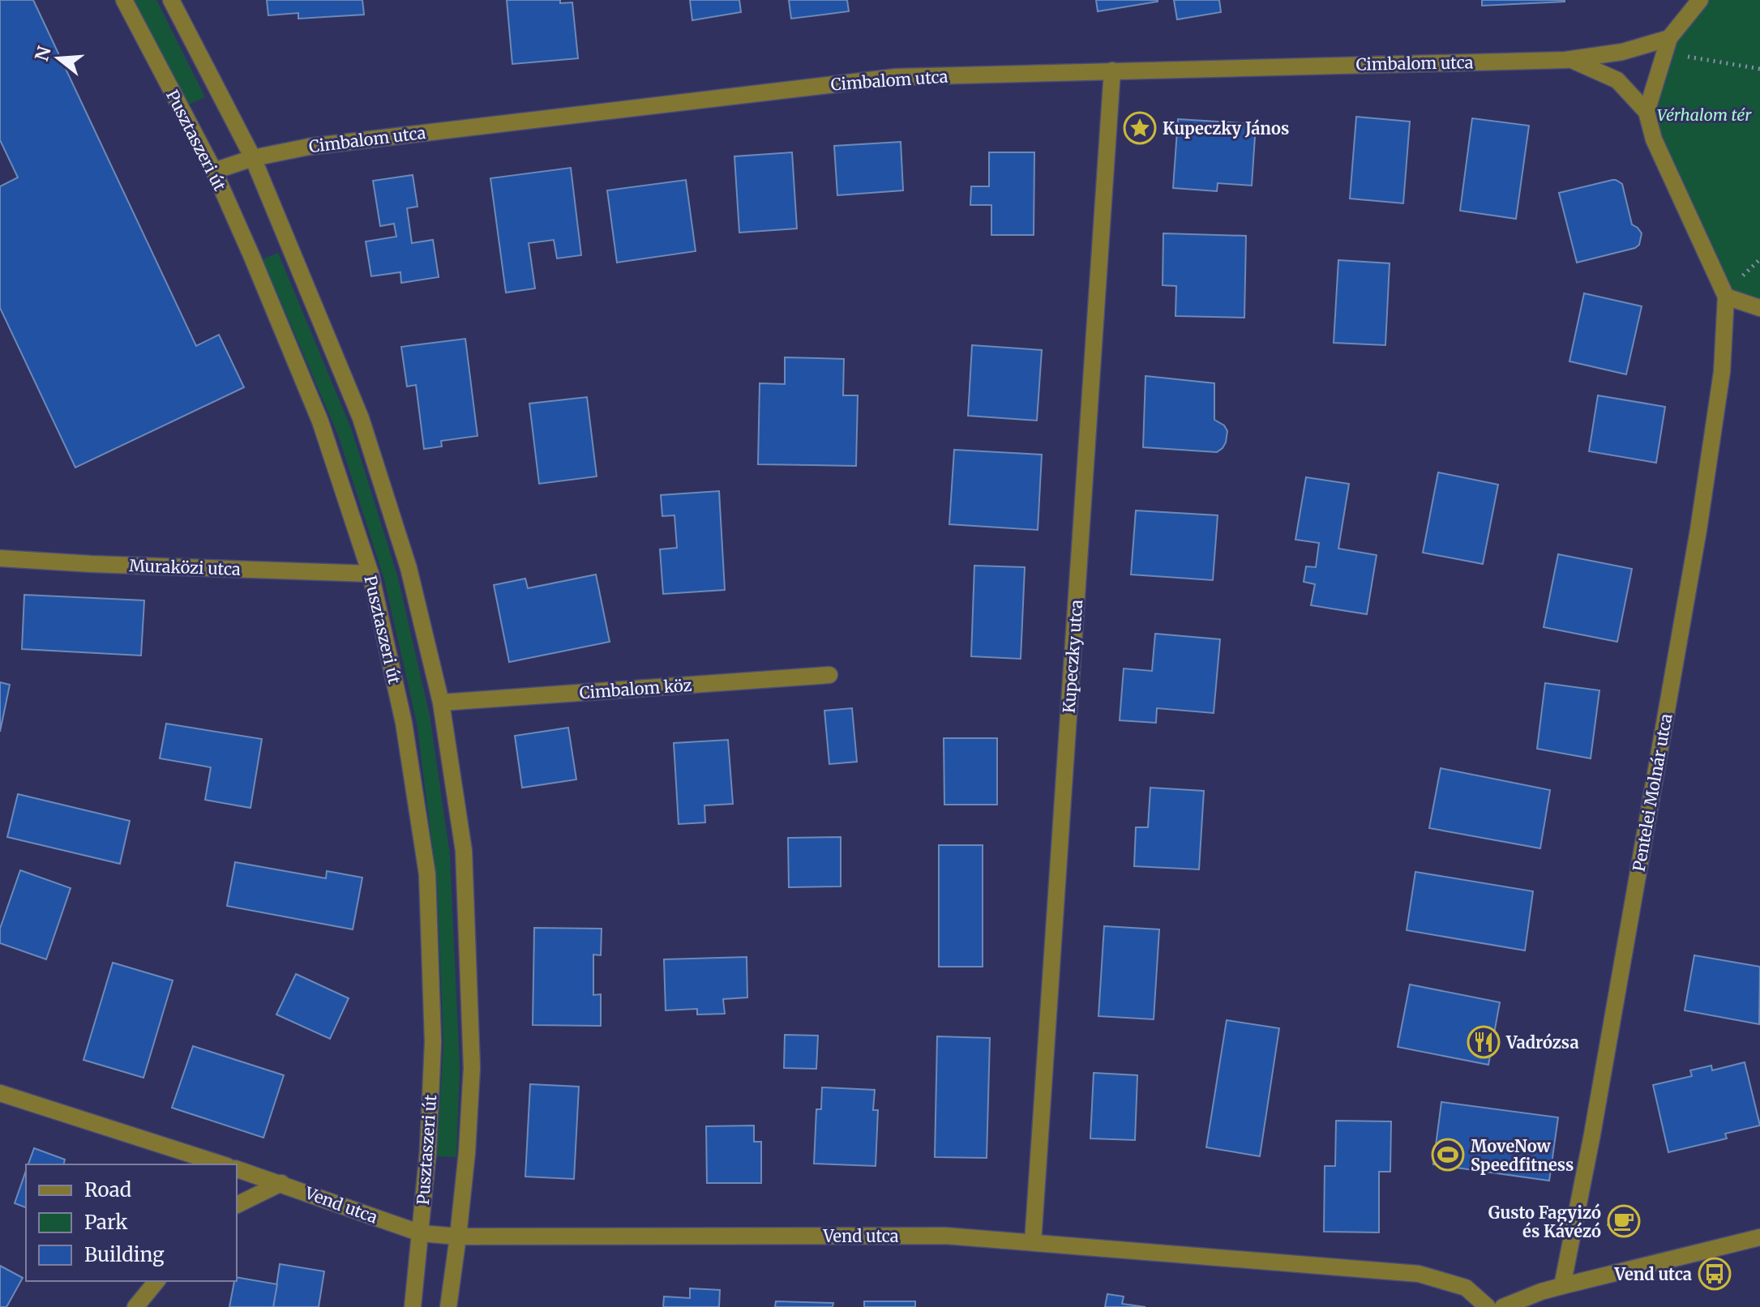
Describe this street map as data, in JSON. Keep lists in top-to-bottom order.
{
  "streets": {
    "street": [
      "Cimbalom utca",
      "Pusztaszeri út",
      "Muraközi utca",
      "Kupeczky utca",
      "Cimbalom köz",
      "Pentelei Molnár utca",
      "Vend utca"
    ]
  },
  "crossings": [
    ["Cimbalom utca", "Pusztaszeri út"],
    ["Cimbalom utca", "Kupeczky utca"],
    ["Pusztaszeri út", "Muraközi utca"],
    ["Pusztaszeri út", "Vend utca"],
    ["Kupeczky utca", "Vend utca"]
  ],
  "parks": ["Vérhalom tér"],
  "places": {
    "place": ["Kupeczky János"],
    "restaurant": ["Vadrózsa"],
    "sports": ["MoveNow Speedfitness"],
    "cafe": ["Gusto Fagyizó és Kávézó"],
    "bus stop": ["Vend utca"]
  },
  "legend": ["Road", "Park", "Building"],
  "north": "left"
}
